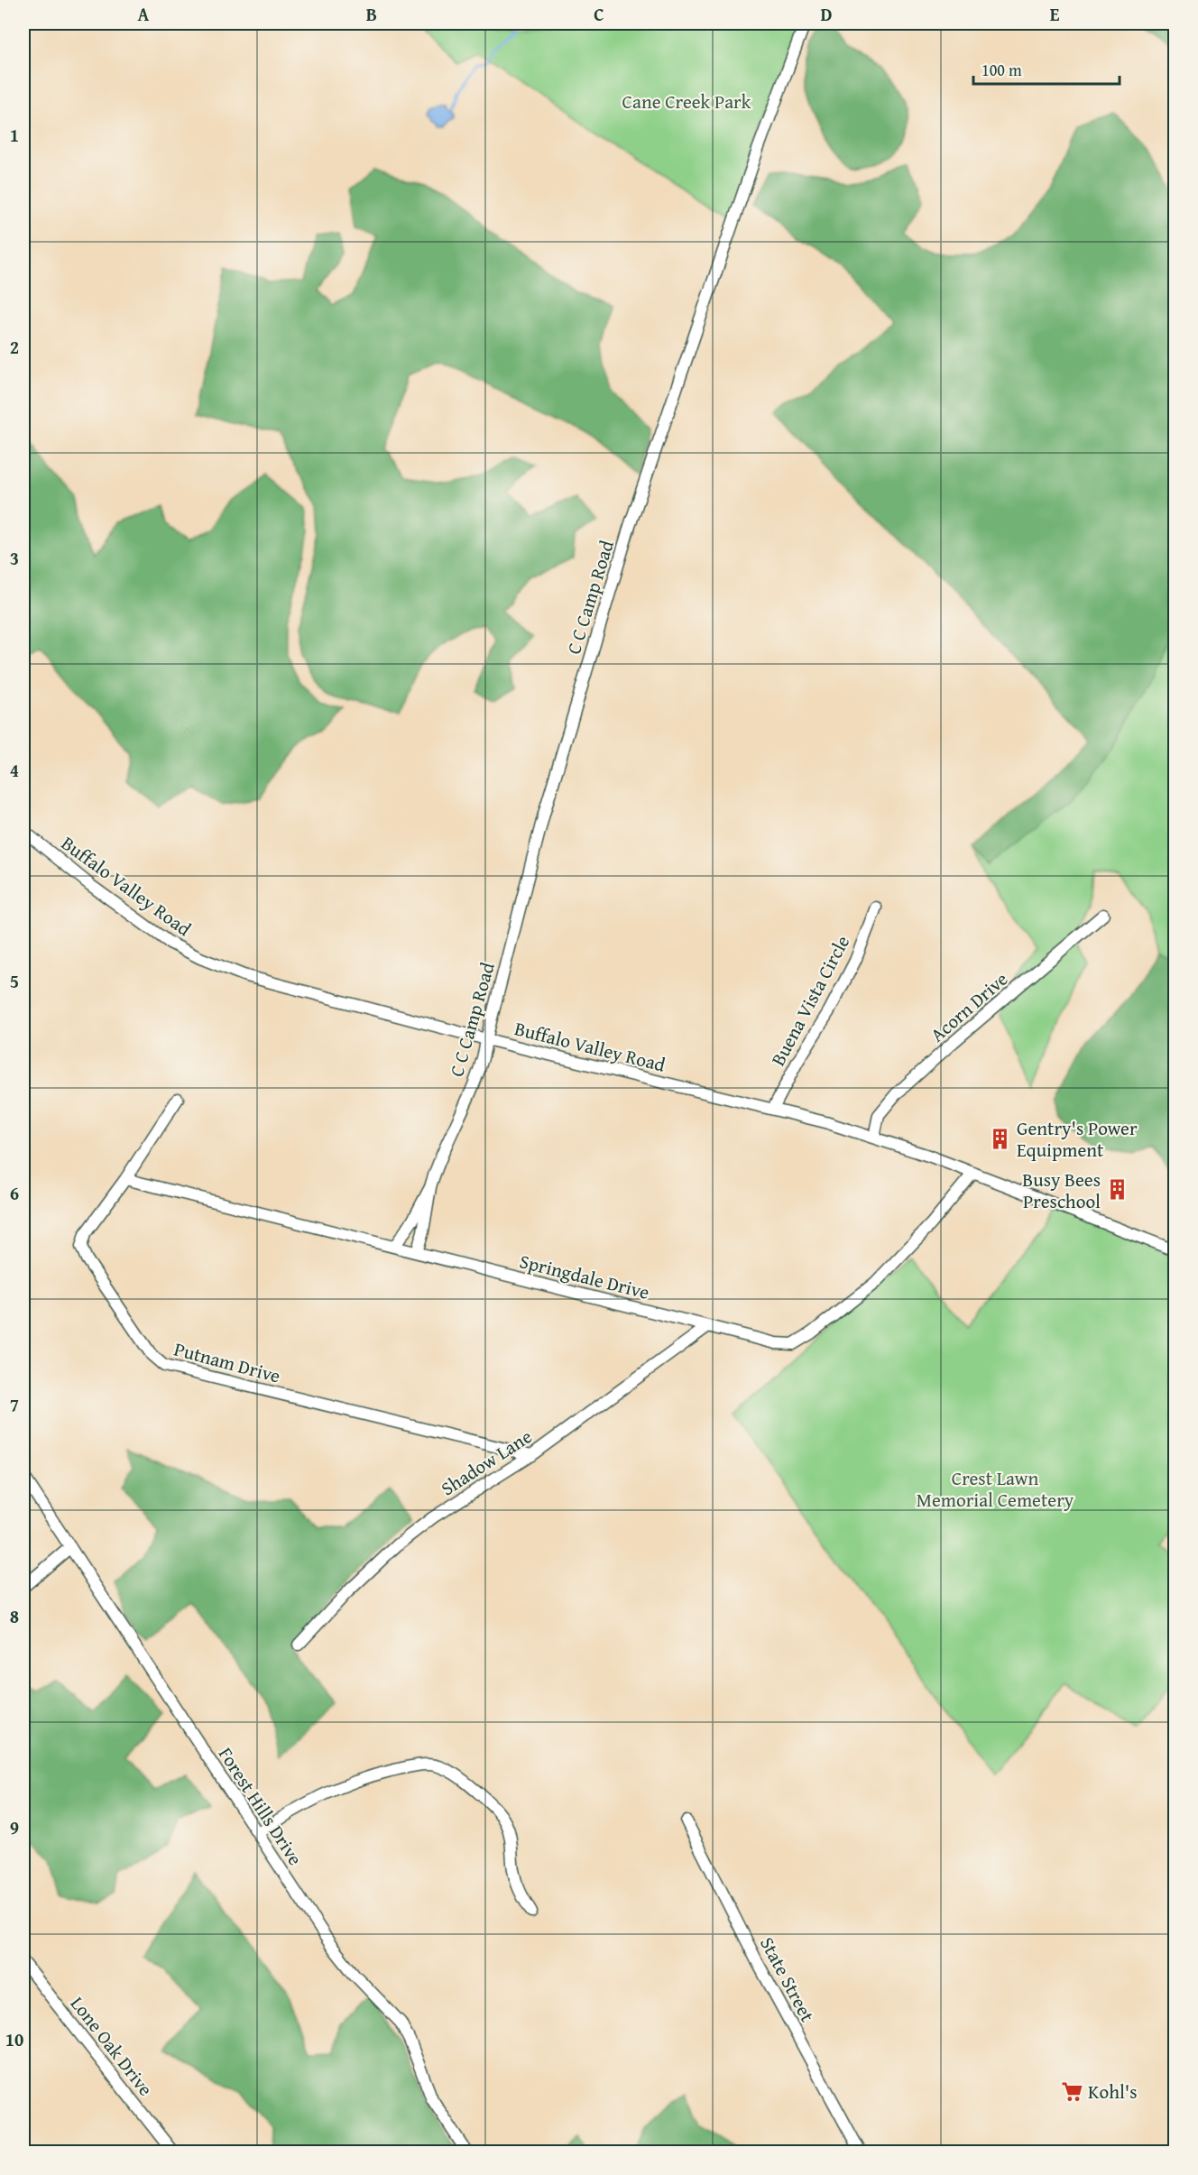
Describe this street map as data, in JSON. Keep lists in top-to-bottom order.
{
  "streets": {
    "street": [
      "C C Camp Road",
      "Buffalo Valley Road",
      "Buena Vista Circle",
      "Acorn Drive",
      "Springdale Drive",
      "Putnam Drive",
      "Shadow Lane",
      "Forest Hills Drive",
      "State Street",
      "Lone Oak Drive"
    ]
  },
  "crossings": [
    ["C C Camp Road", "Buffalo Valley Road"],
    ["Buffalo Valley Road", "Buena Vista Circle"],
    ["Buffalo Valley Road", "Acorn Drive"],
    ["Buffalo Valley Road", "Springdale Drive"],
    ["Springdale Drive", "Putnam Drive"],
    ["Springdale Drive", "Shadow Lane"],
    ["Putnam Drive", "Shadow Lane"]
  ],
  "parks": ["Cane Creek Park", "Crest Lawn Memorial Cemetery"],
  "places": {
    "building": ["Gentry's Power Equipment", "Busy Bees Preschool"],
    "supermarket": ["Kohl's"]
  },
  "scale_bar": "100 m",
  "grid": {
    "columns": [
      "A",
      "B",
      "C",
      "D",
      "E"
    ],
    "rows": [
      "1",
      "2",
      "3",
      "4",
      "5",
      "6",
      "7",
      "8",
      "9",
      "10"
    ]
  }
}
